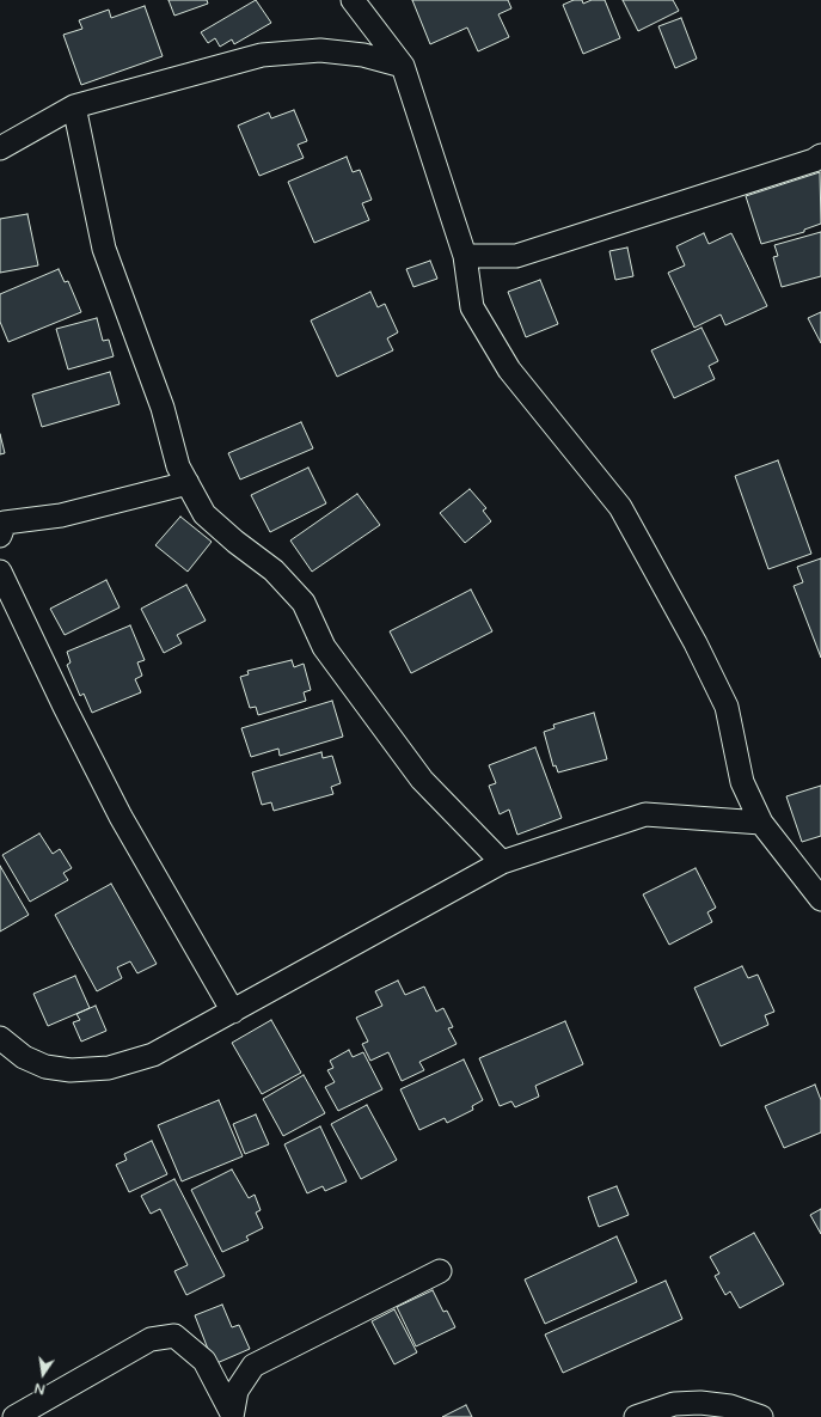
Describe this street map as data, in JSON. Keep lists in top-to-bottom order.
{
  "north": "bottom"
}
